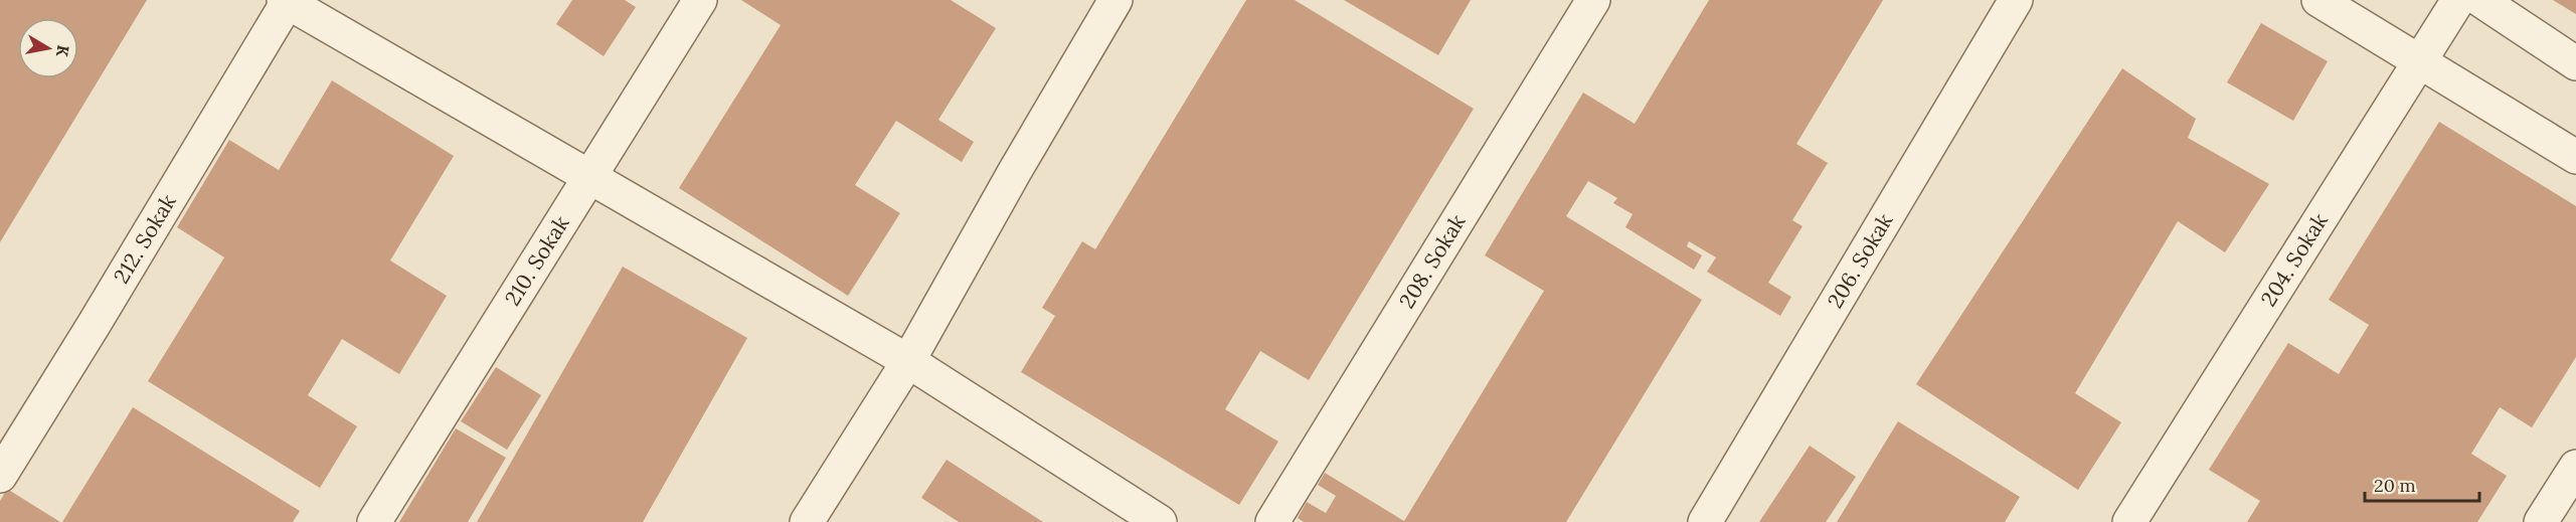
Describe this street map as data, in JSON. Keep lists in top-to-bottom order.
{
  "streets": {
    "street": [
      "212. Sokak",
      "210. Sokak",
      "208. Sokak",
      "206. Sokak",
      "204. Sokak"
    ]
  },
  "scale_bar": "20 m",
  "north": "right"
}
